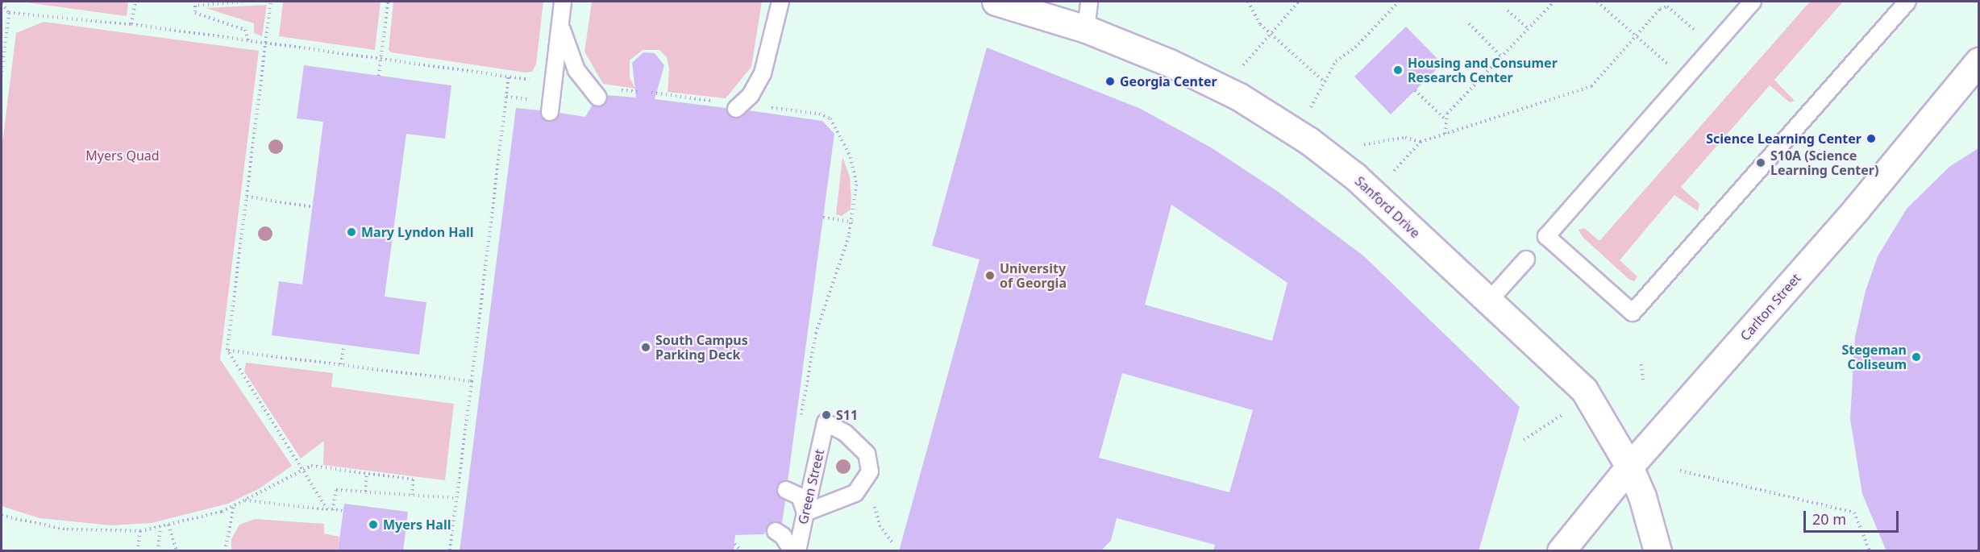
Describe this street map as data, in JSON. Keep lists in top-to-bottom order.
{
  "streets": {
    "street": ["Sanford Drive", "Carlton Street"],
    "lane": ["Green Street"]
  },
  "crossings": [
    ["Sanford Drive", "Carlton Street"]
  ],
  "parks": ["Myers Quad"],
  "places": [
    "Housing and Consumer Research Center",
    "Georgia Center",
    "Science Learning Center",
    "S10A (Science Learning Center)",
    "Mary Lyndon Hall",
    "University of Georgia",
    "South Campus Parking Deck",
    "Stegeman Coliseum",
    "S11",
    "Myers Hall"
  ],
  "scale_bar": "20 m"
}
